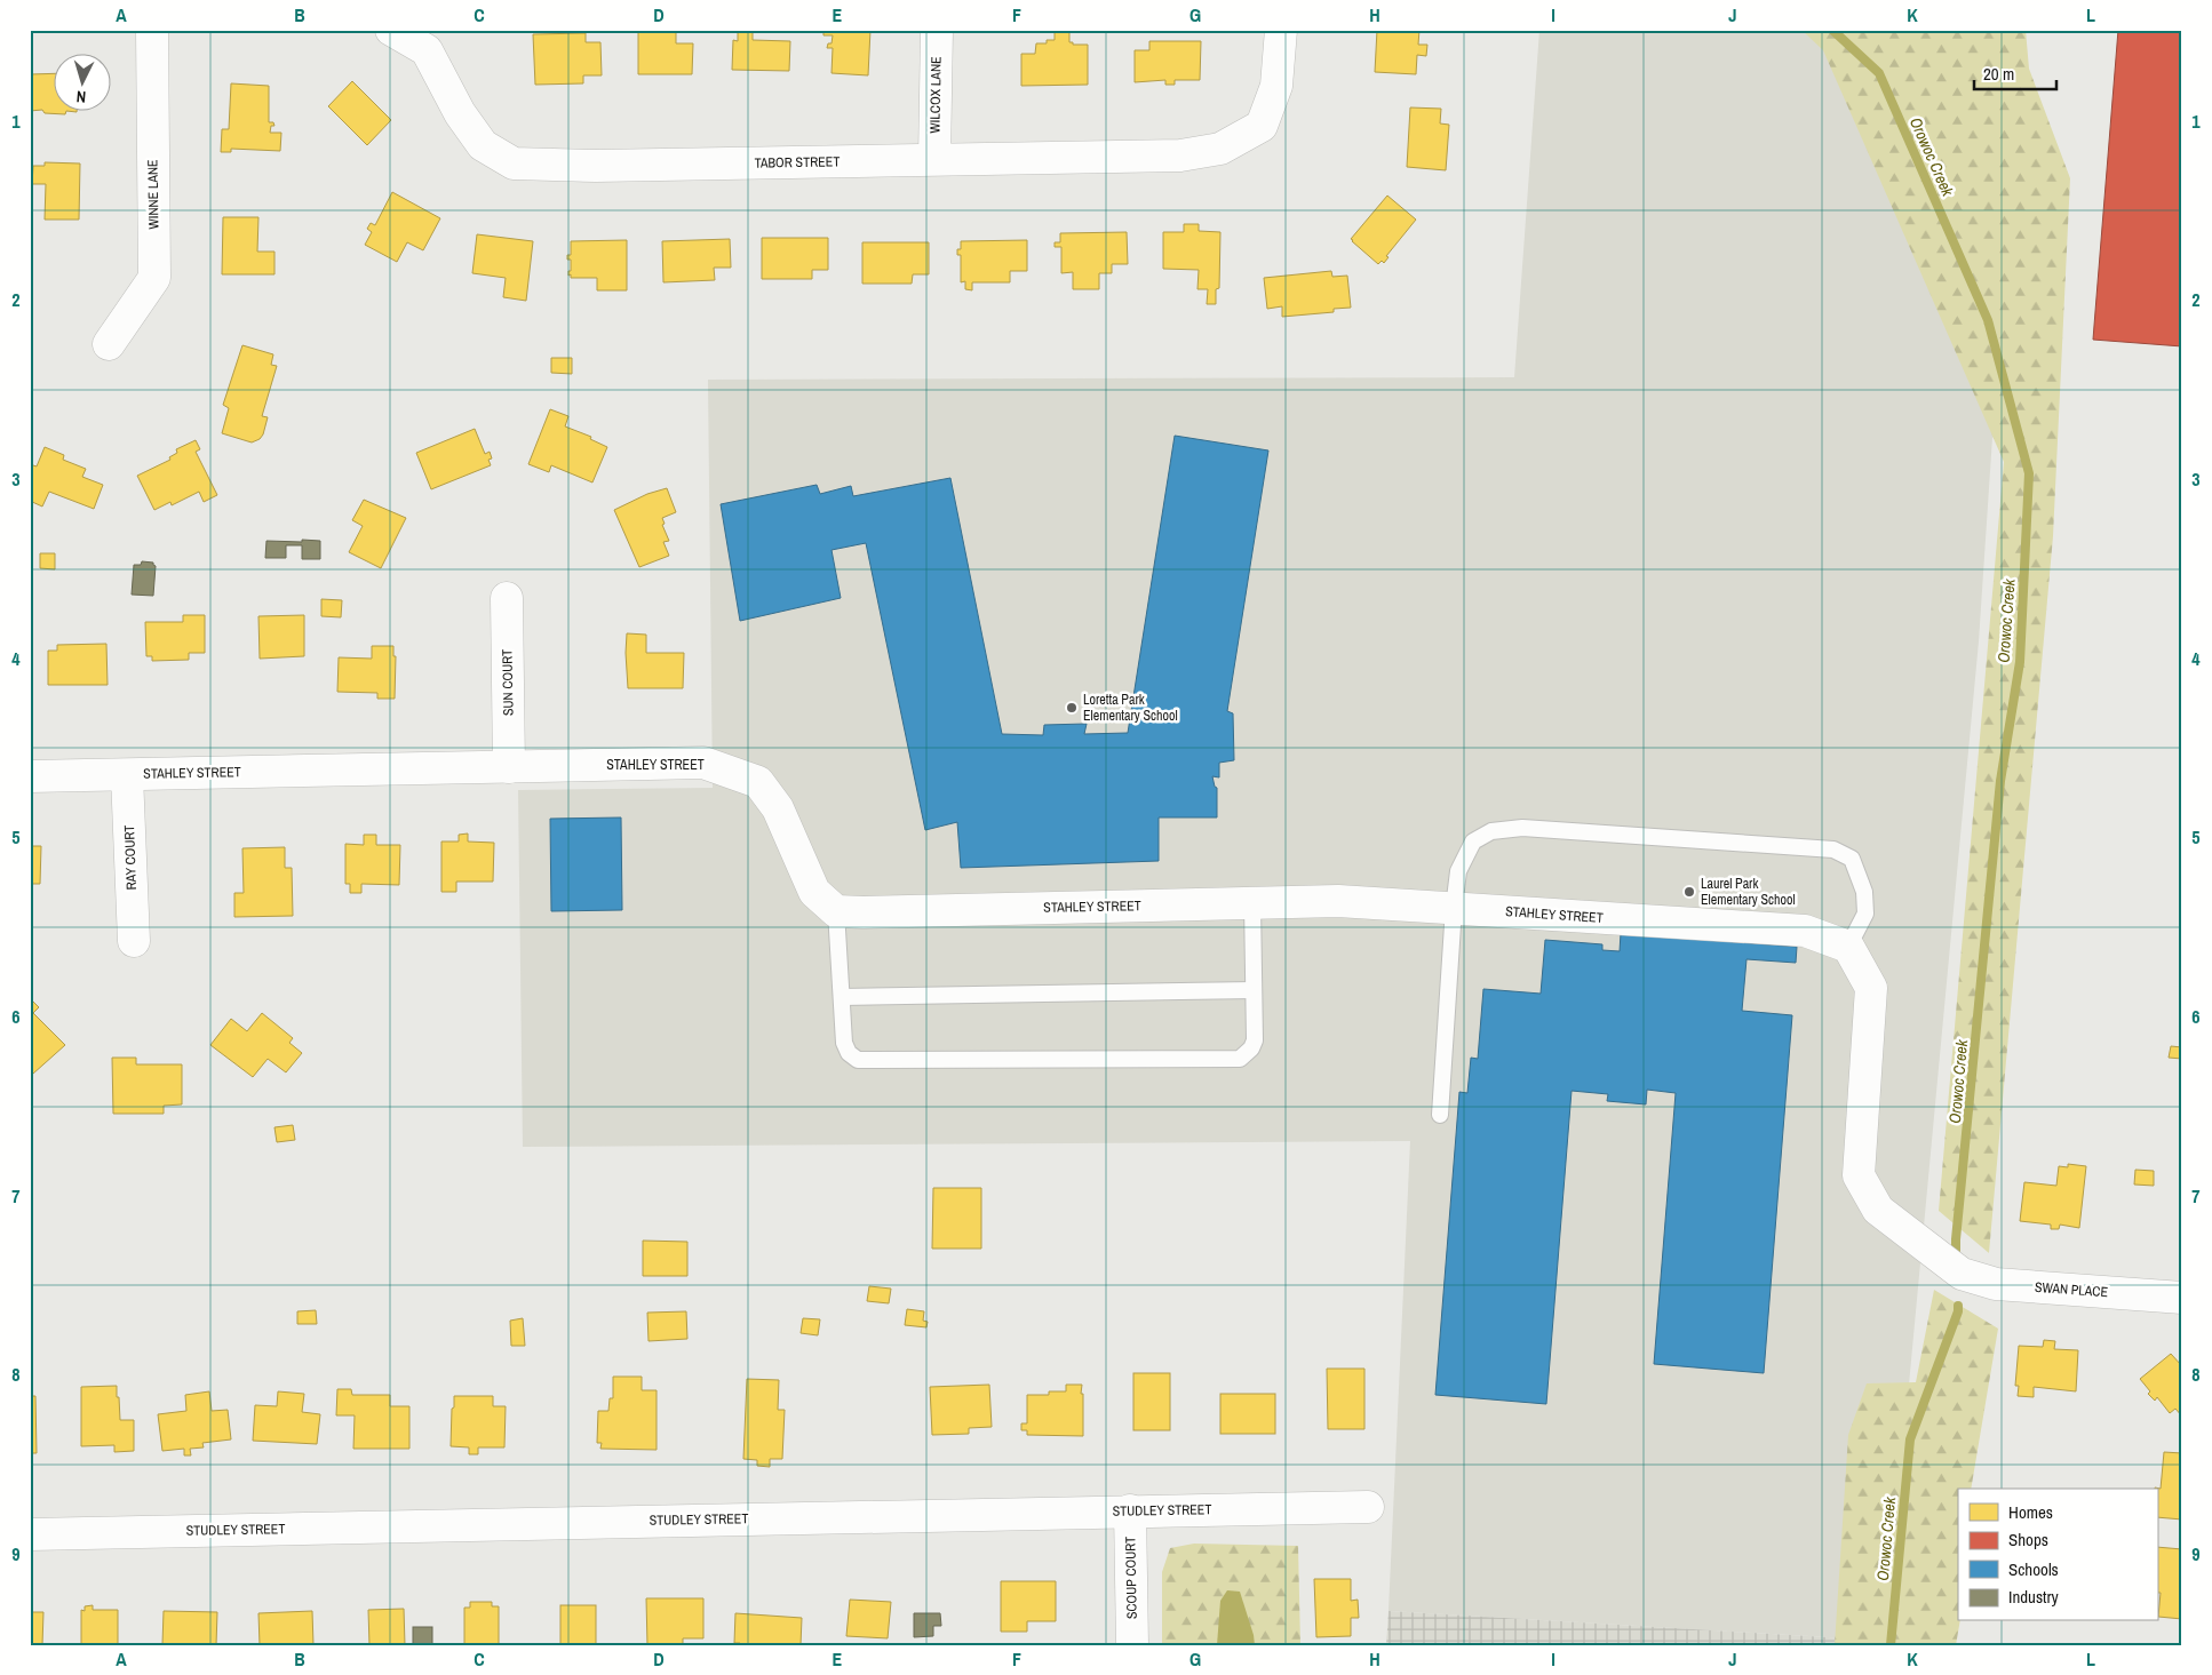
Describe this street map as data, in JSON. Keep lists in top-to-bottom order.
{
  "streets": {
    "street": [
      "WILCOX LANE",
      "TABOR STREET",
      "WINNE LANE",
      "SUN COURT",
      "STAHLEY STREET",
      "RAY COURT",
      "SWAN PLACE",
      "STUDLEY STREET",
      "SCOUP COURT"
    ]
  },
  "crossings": [
    ["WILCOX LANE", "TABOR STREET"],
    ["SUN COURT", "STAHLEY STREET"],
    ["STAHLEY STREET", "RAY COURT"],
    ["STAHLEY STREET", "SWAN PLACE"],
    ["STUDLEY STREET", "SCOUP COURT"]
  ],
  "water": ["Orowoc Creek"],
  "places": ["Loretta Park Elementary School", "Laurel Park Elementary School"],
  "legend": [
    "Homes",
    "Shops",
    "Schools",
    "Industry"
  ],
  "scale_bar": "20 m",
  "north": "bottom",
  "grid": {
    "columns": [
      "A",
      "B",
      "C",
      "D",
      "E",
      "F",
      "G",
      "H",
      "I",
      "J",
      "K",
      "L"
    ],
    "rows": [
      "1",
      "2",
      "3",
      "4",
      "5",
      "6",
      "7",
      "8",
      "9"
    ]
  }
}
